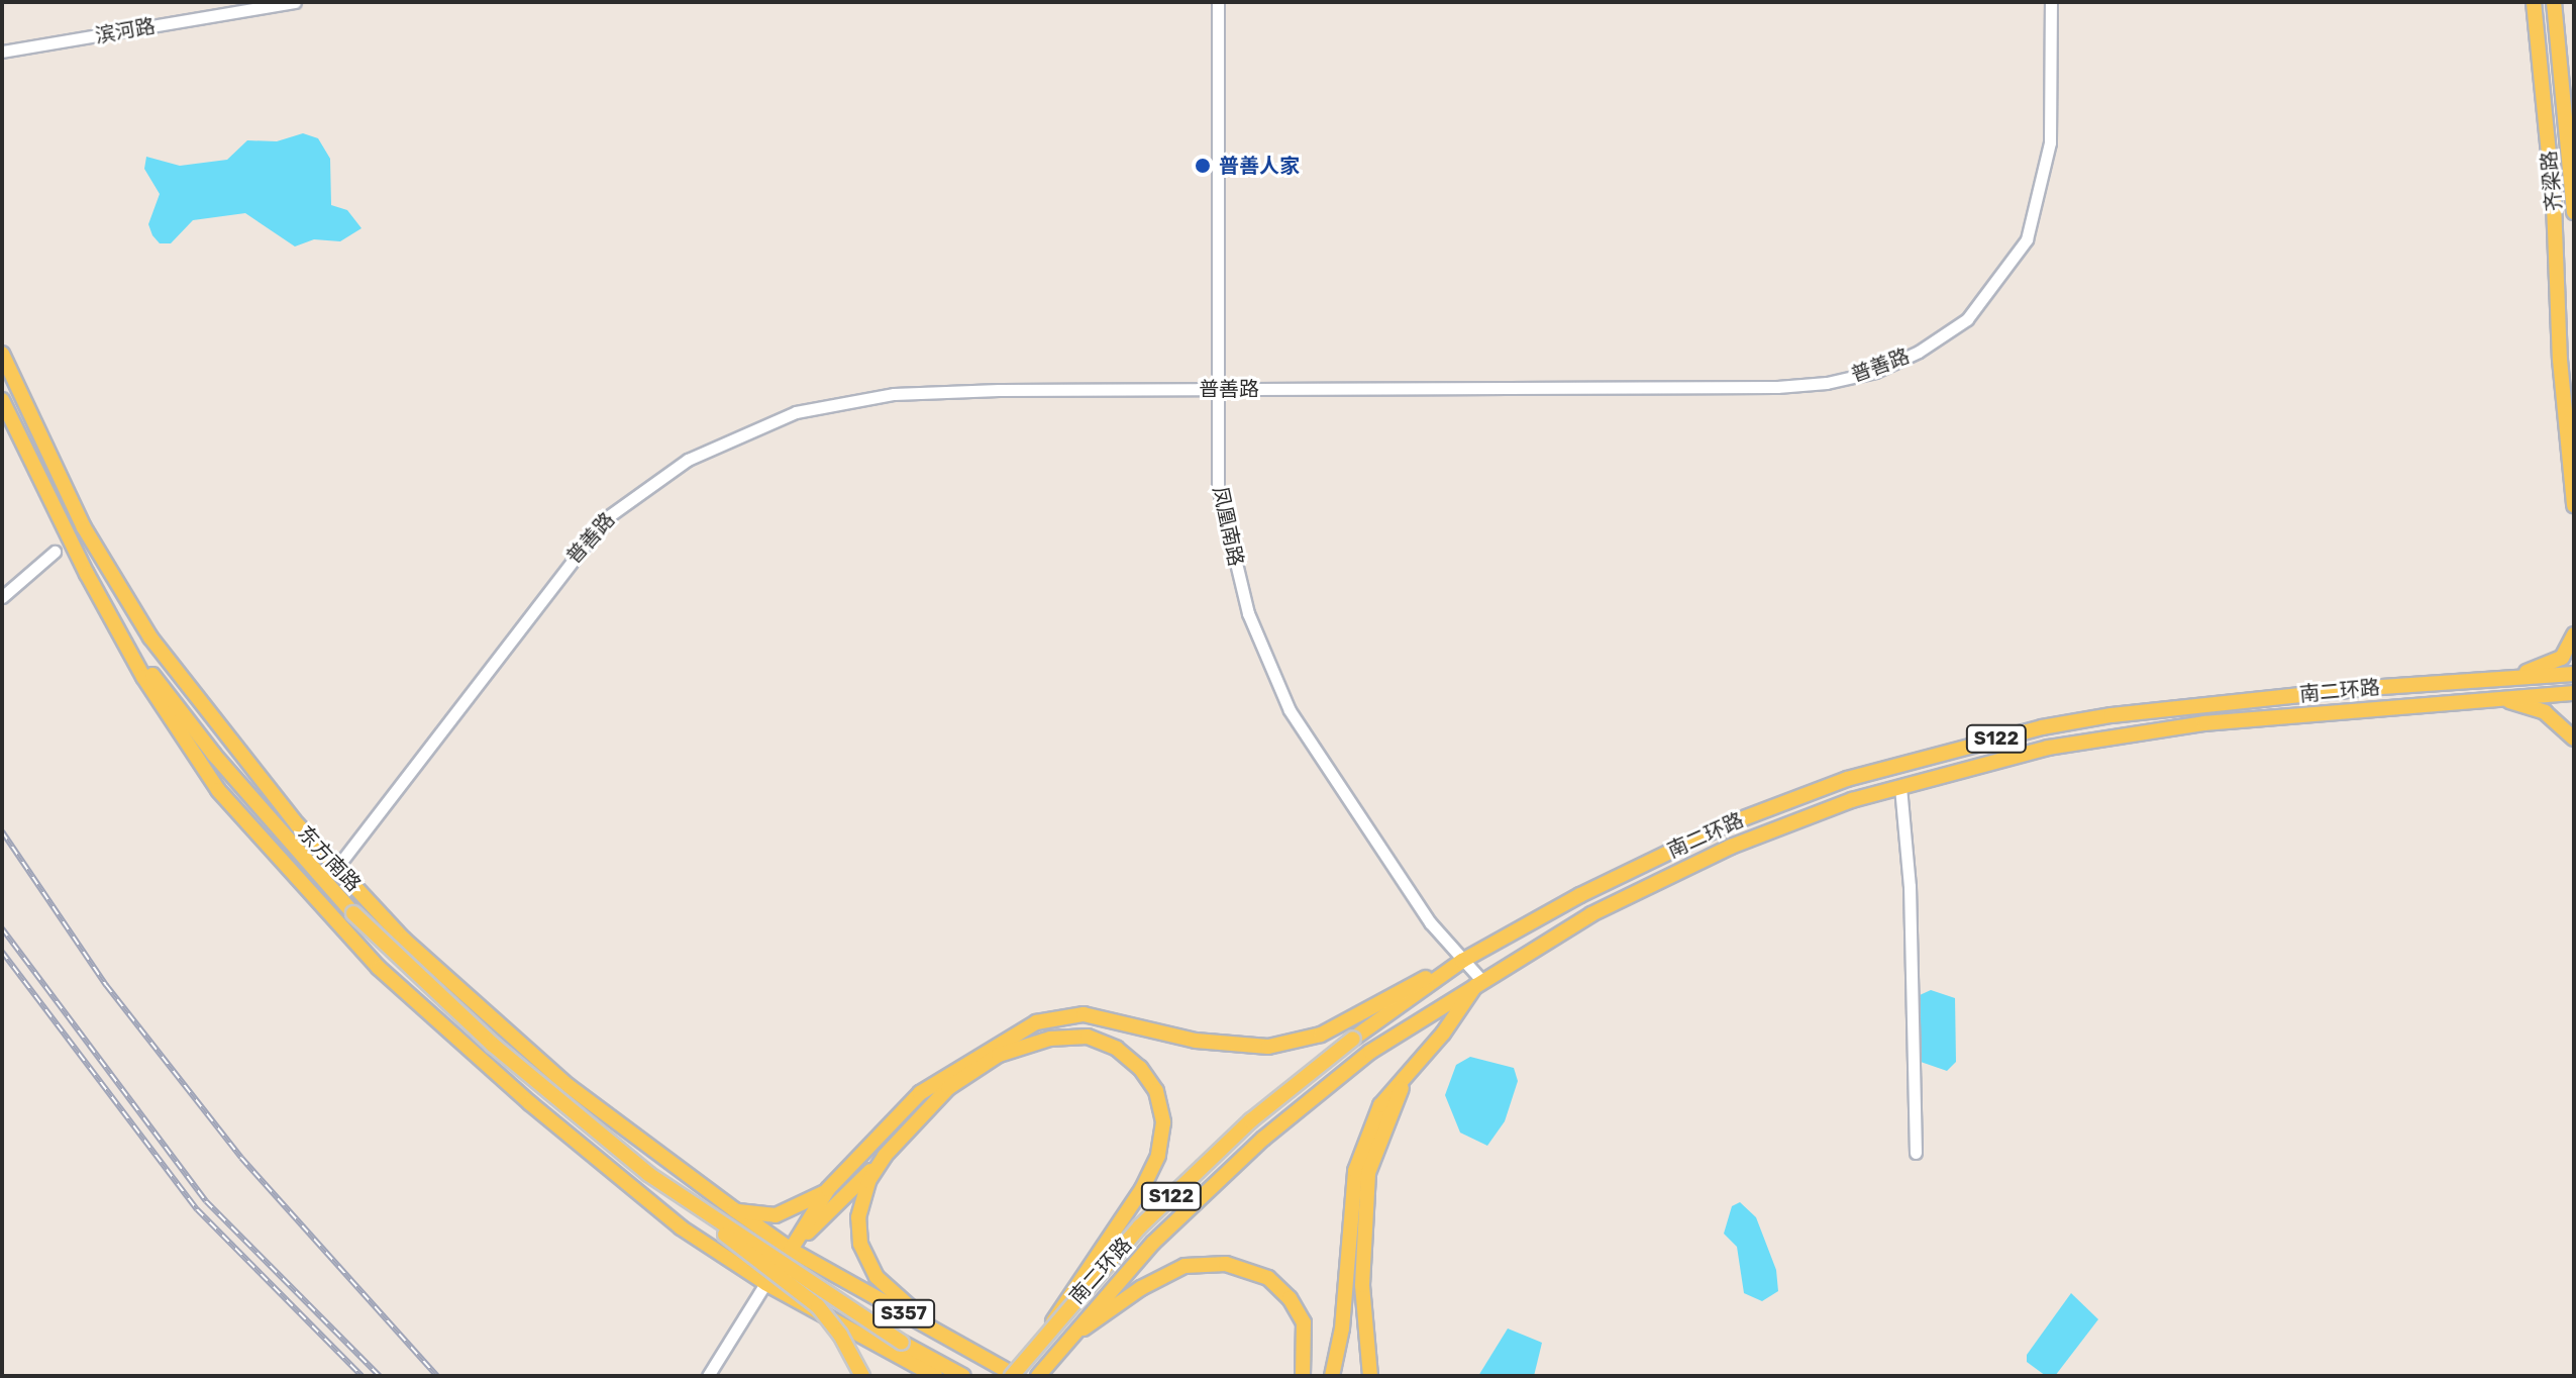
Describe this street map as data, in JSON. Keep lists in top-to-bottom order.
{
  "streets": {
    "main road": [
      "齐梁路",
      "南二环路",
      "S122",
      "东方南路",
      "S357"
    ],
    "street": ["滨河路", "普善路", "凤凰南路"]
  },
  "crossings": [
    ["普善路", "凤凰南路"],
    ["普善路", "东方南路"],
    ["凤凰南路", "南二环路"],
    ["南二环路", "S357"],
    ["东方南路", "S357"]
  ],
  "places": ["普善人家"]
}
